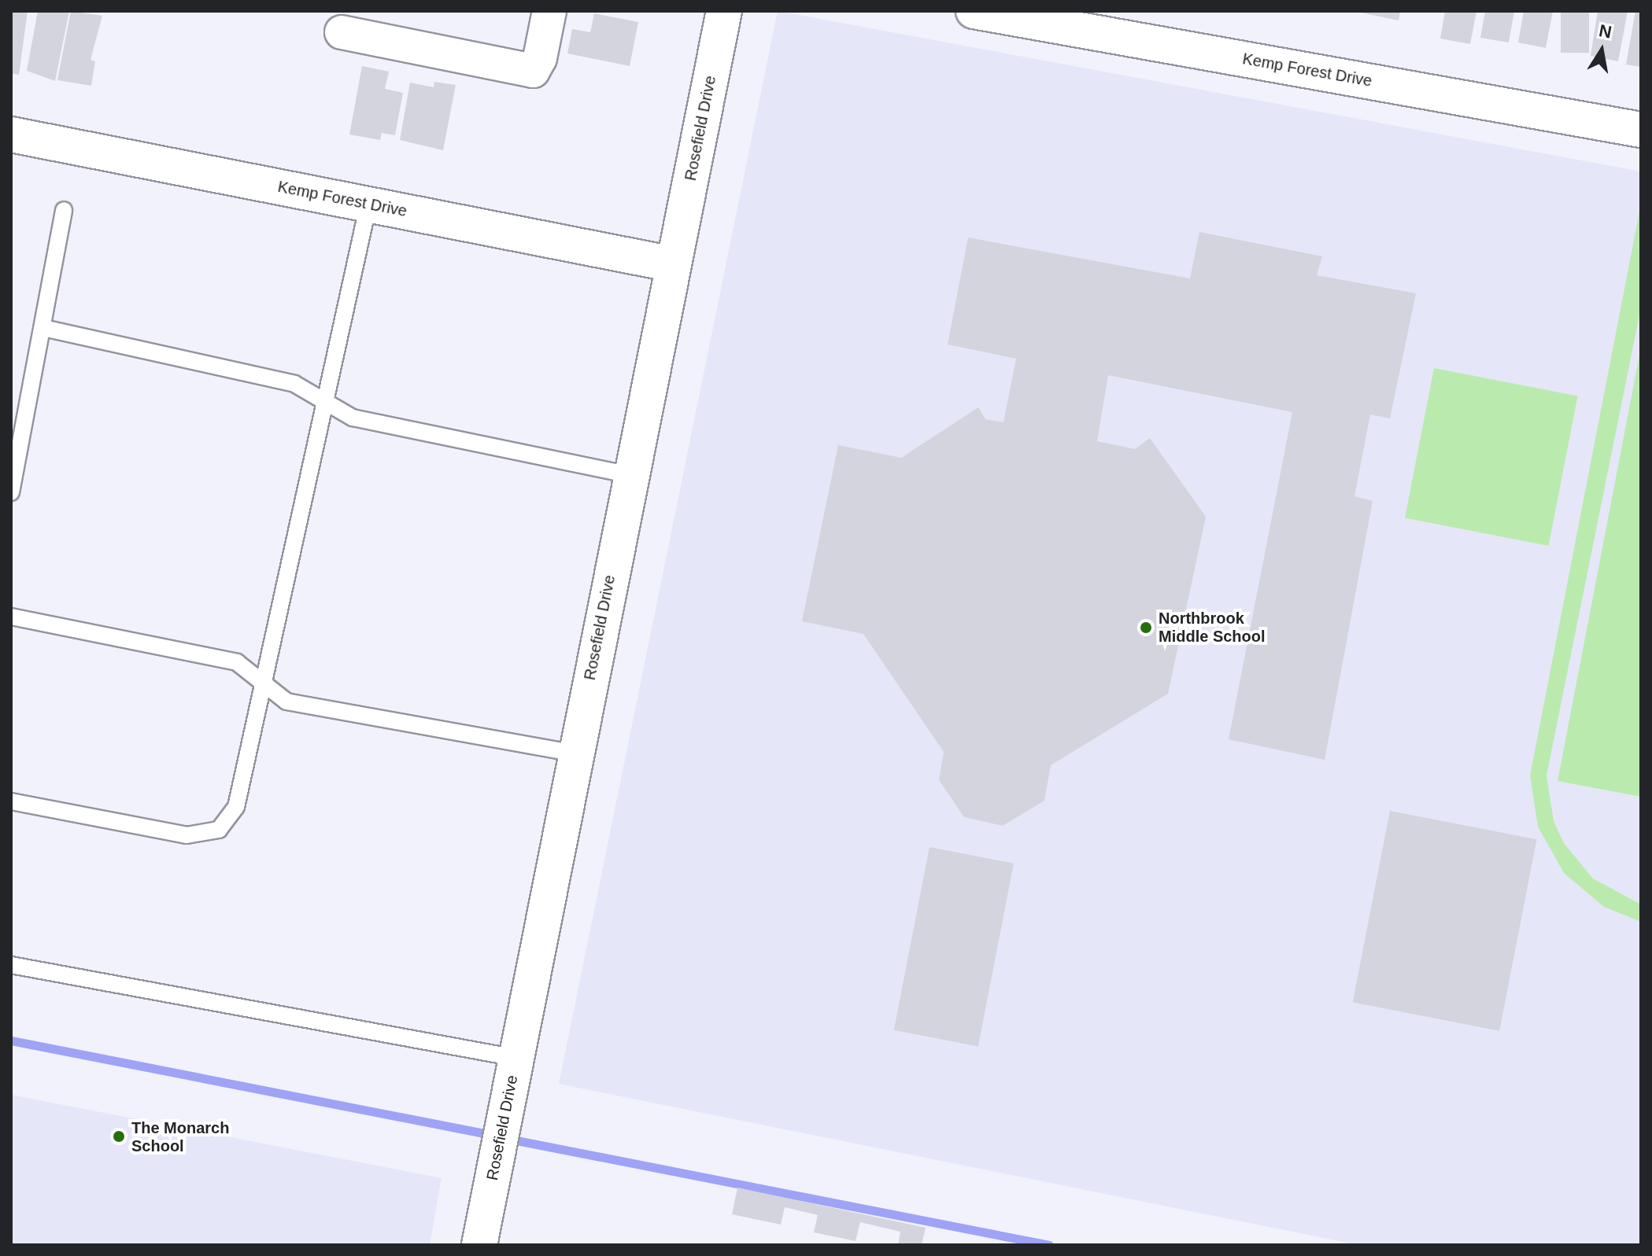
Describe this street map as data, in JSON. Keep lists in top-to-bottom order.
{
  "streets": {
    "street": ["Kemp Forest Drive", "Rosefield Drive"]
  },
  "crossings": [
    ["Kemp Forest Drive", "Rosefield Drive"]
  ],
  "places": ["Northbrook Middle School", "The Monarch School"],
  "north": "top"
}
